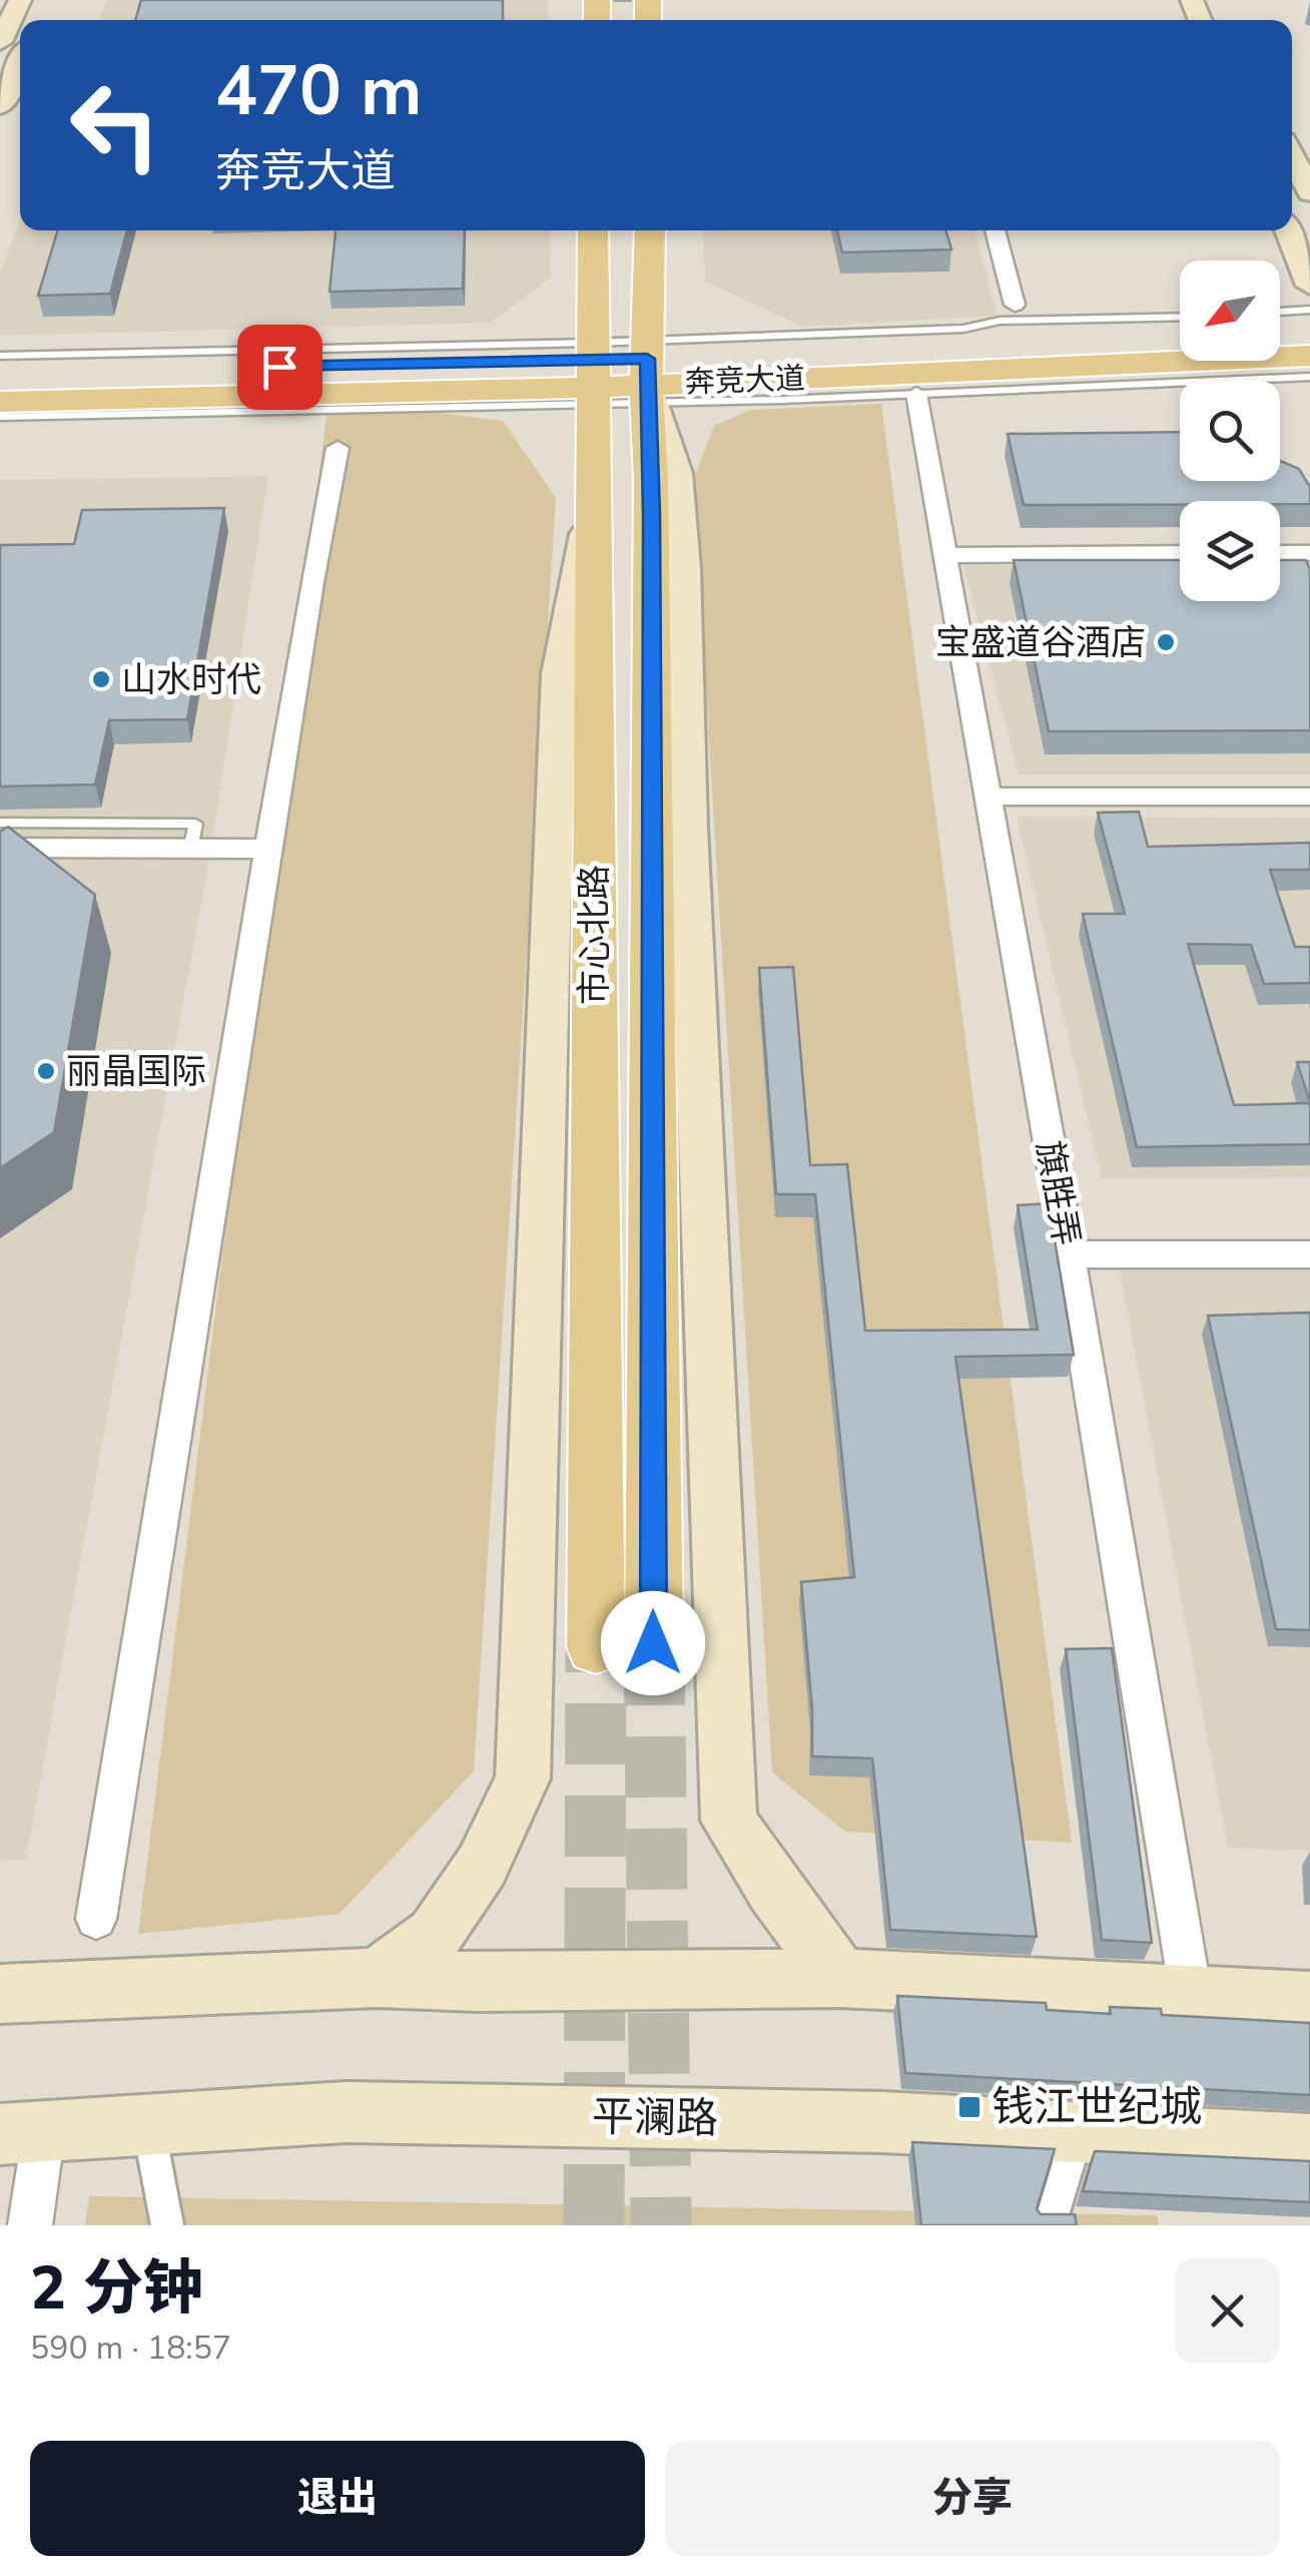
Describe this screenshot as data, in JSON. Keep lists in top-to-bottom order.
{
  "streets": {
    "main road": ["奔竞大道", "市心北路", "平澜路"],
    "street": ["旗胜弄"]
  },
  "crossings": [
    ["奔竞大道", "市心北路"]
  ],
  "places": {
    "other": ["宝盛道谷酒店", "山水时代", "丽晶国际"],
    "transit": ["钱江世纪城"]
  },
  "north": "bottom left",
  "page": {
    "turn": ["470 m", "奔竞大道"],
    "heading": ["2 分钟", "590 m · 18:57"],
    "buttons": ["退出", "分享"]
  }
}
